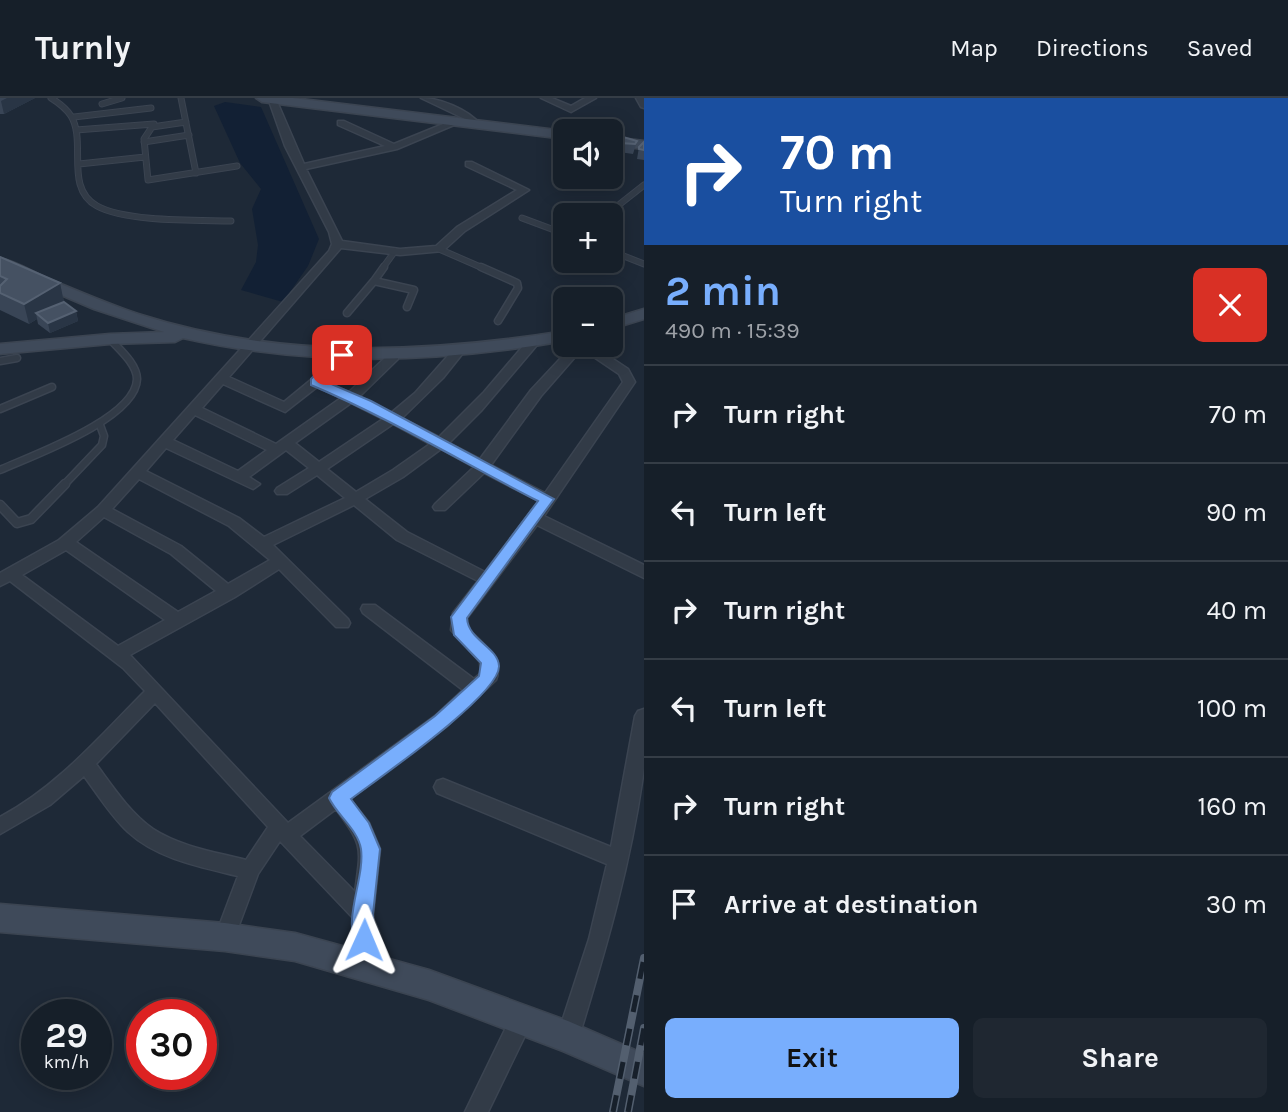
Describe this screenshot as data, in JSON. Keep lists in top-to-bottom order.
{
  "page": {
    "header": "Turnly",
    "nav": ["Map", "Directions", "Saved"],
    "turn": ["70 m", "Turn right"],
    "map_buttons": ["+", "−"],
    "heading": ["2 min", "490 m · 15:39"],
    "list": [
      {
        "name": "Turn right",
        "value": "70 m"
      },
      {
        "name": "Turn left",
        "value": "90 m"
      },
      {
        "name": "Turn right",
        "value": "40 m"
      },
      {
        "name": "Turn left",
        "value": "100 m"
      },
      {
        "name": "Turn right",
        "value": "160 m"
      },
      {
        "name": "Arrive at destination",
        "value": "30 m"
      }
    ],
    "speed": "29 km/h",
    "limit": "30",
    "buttons": ["Exit", "Share"]
  }
}
